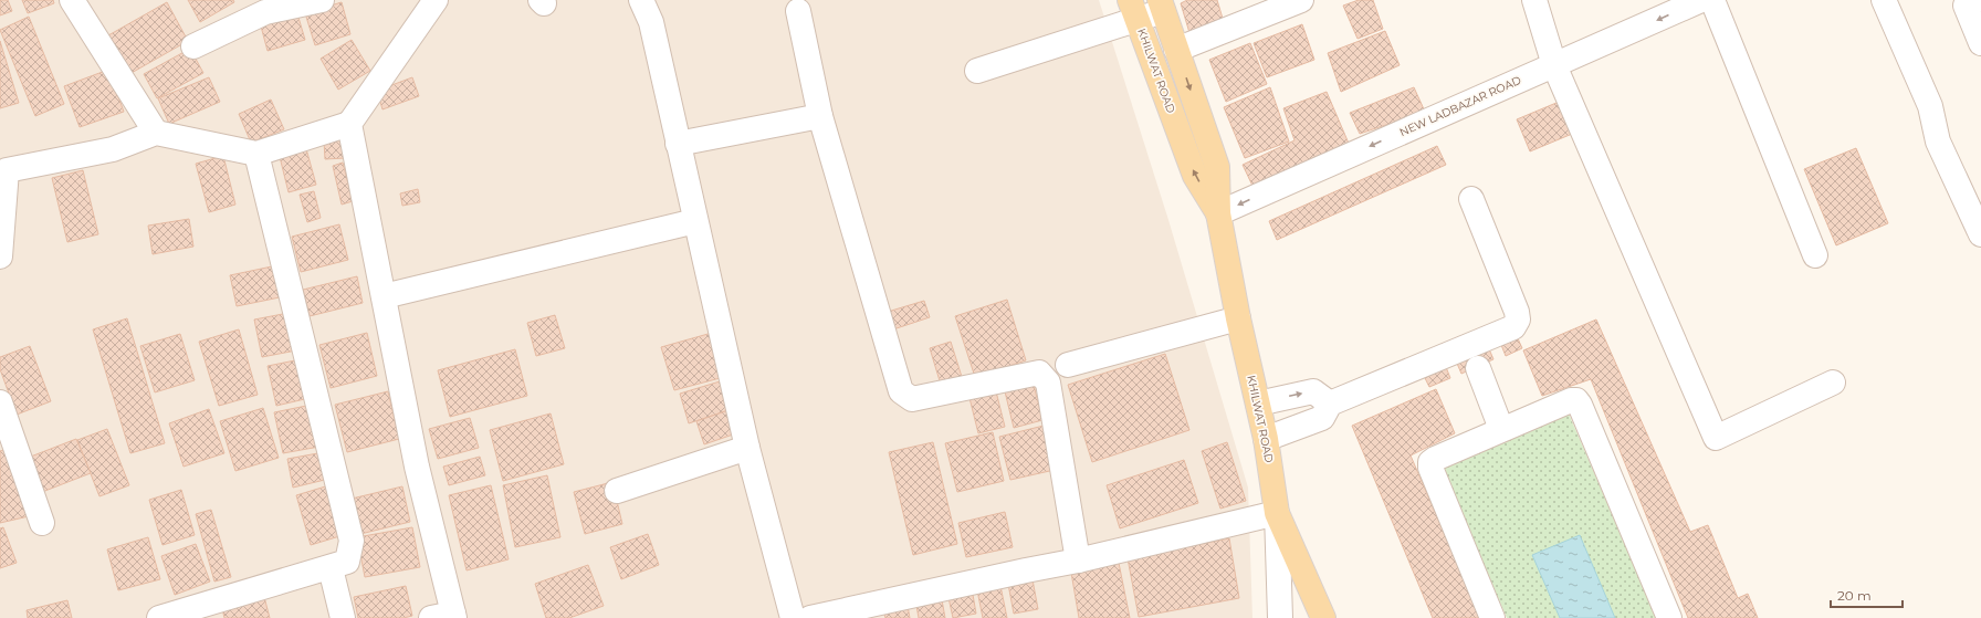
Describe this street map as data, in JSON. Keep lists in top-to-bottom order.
{
  "streets": {
    "main road": ["KHILWAT ROAD"],
    "street": ["NEW LADBAZAR ROAD"]
  },
  "crossings": [
    ["KHILWAT ROAD", "NEW LADBAZAR ROAD"]
  ],
  "one_way": ["NEW LADBAZAR ROAD"],
  "scale_bar": "20 m"
}
